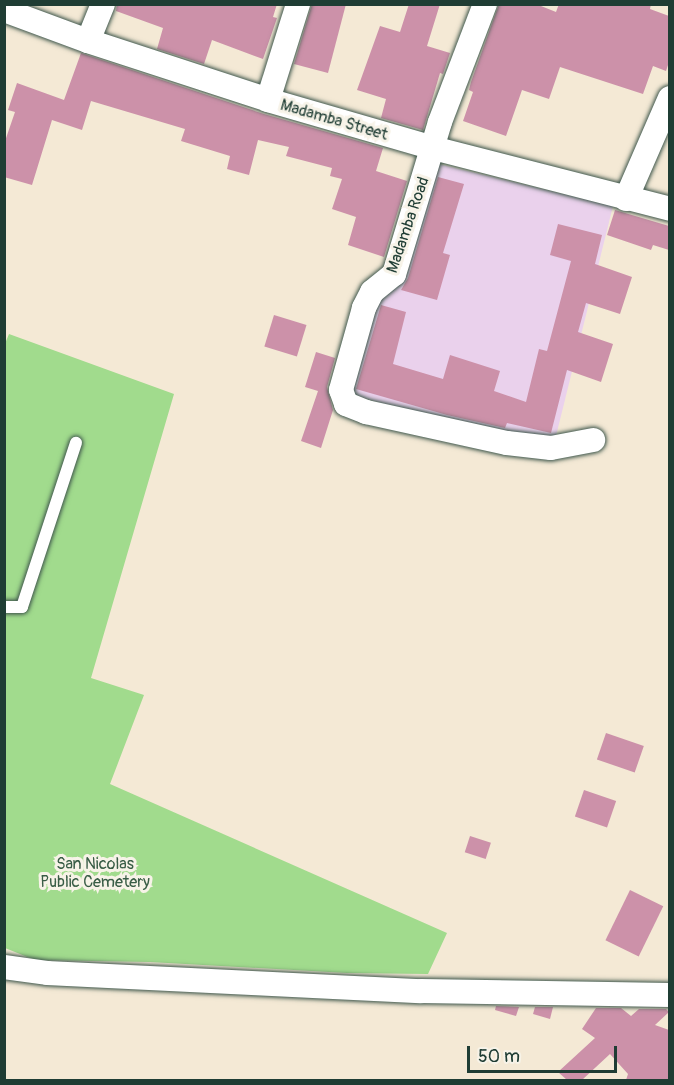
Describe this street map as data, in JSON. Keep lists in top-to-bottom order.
{
  "streets": {
    "street": ["Madamba Street", "Madamba Road"]
  },
  "crossings": [
    ["Madamba Street", "Madamba Road"]
  ],
  "parks": ["San Nicolas Public Cemetery"],
  "scale_bar": "50 m"
}
